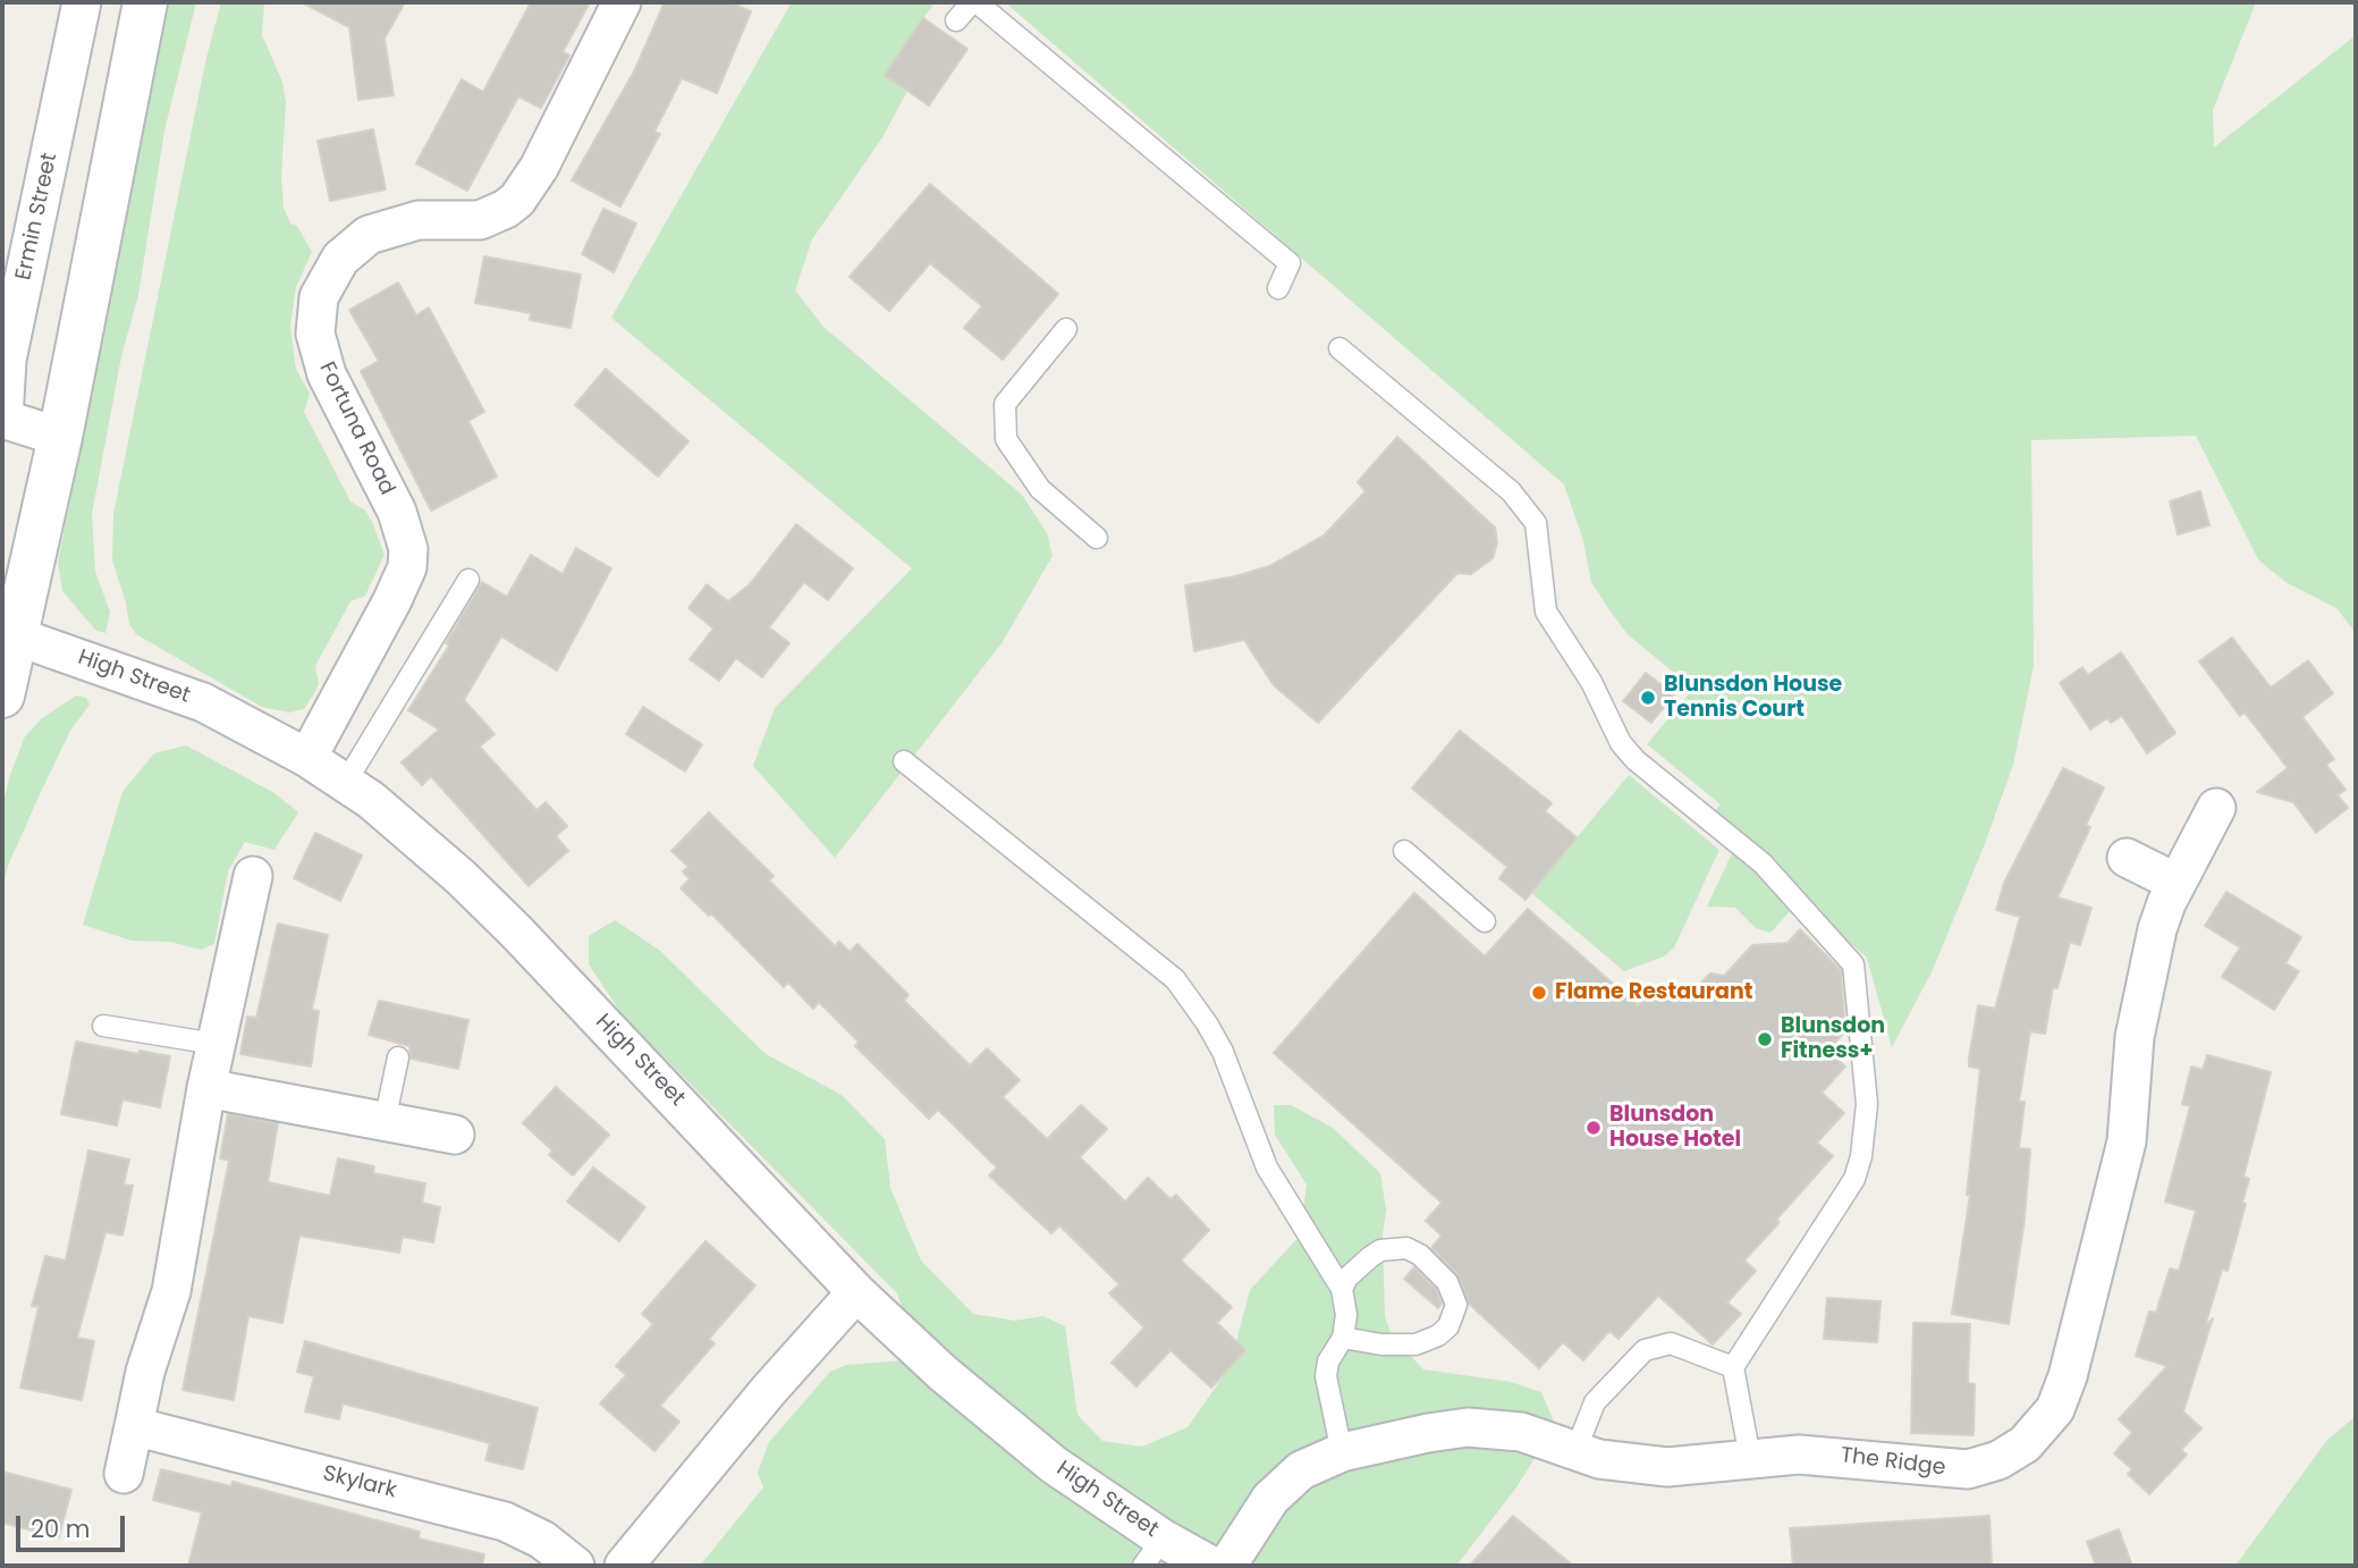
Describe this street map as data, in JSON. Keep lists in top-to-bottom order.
{
  "streets": {
    "street": [
      "Ermin Street",
      "Fortuna Road",
      "High Street",
      "The Ridge",
      "Skylark"
    ]
  },
  "crossings": [
    ["Fortuna Road", "High Street"]
  ],
  "places": [
    "Blunsdon House Tennis Court",
    "Flame Restaurant",
    "Blunsdon Fitness+",
    "Blunsdon House Hotel"
  ],
  "scale_bar": "20 m"
}
